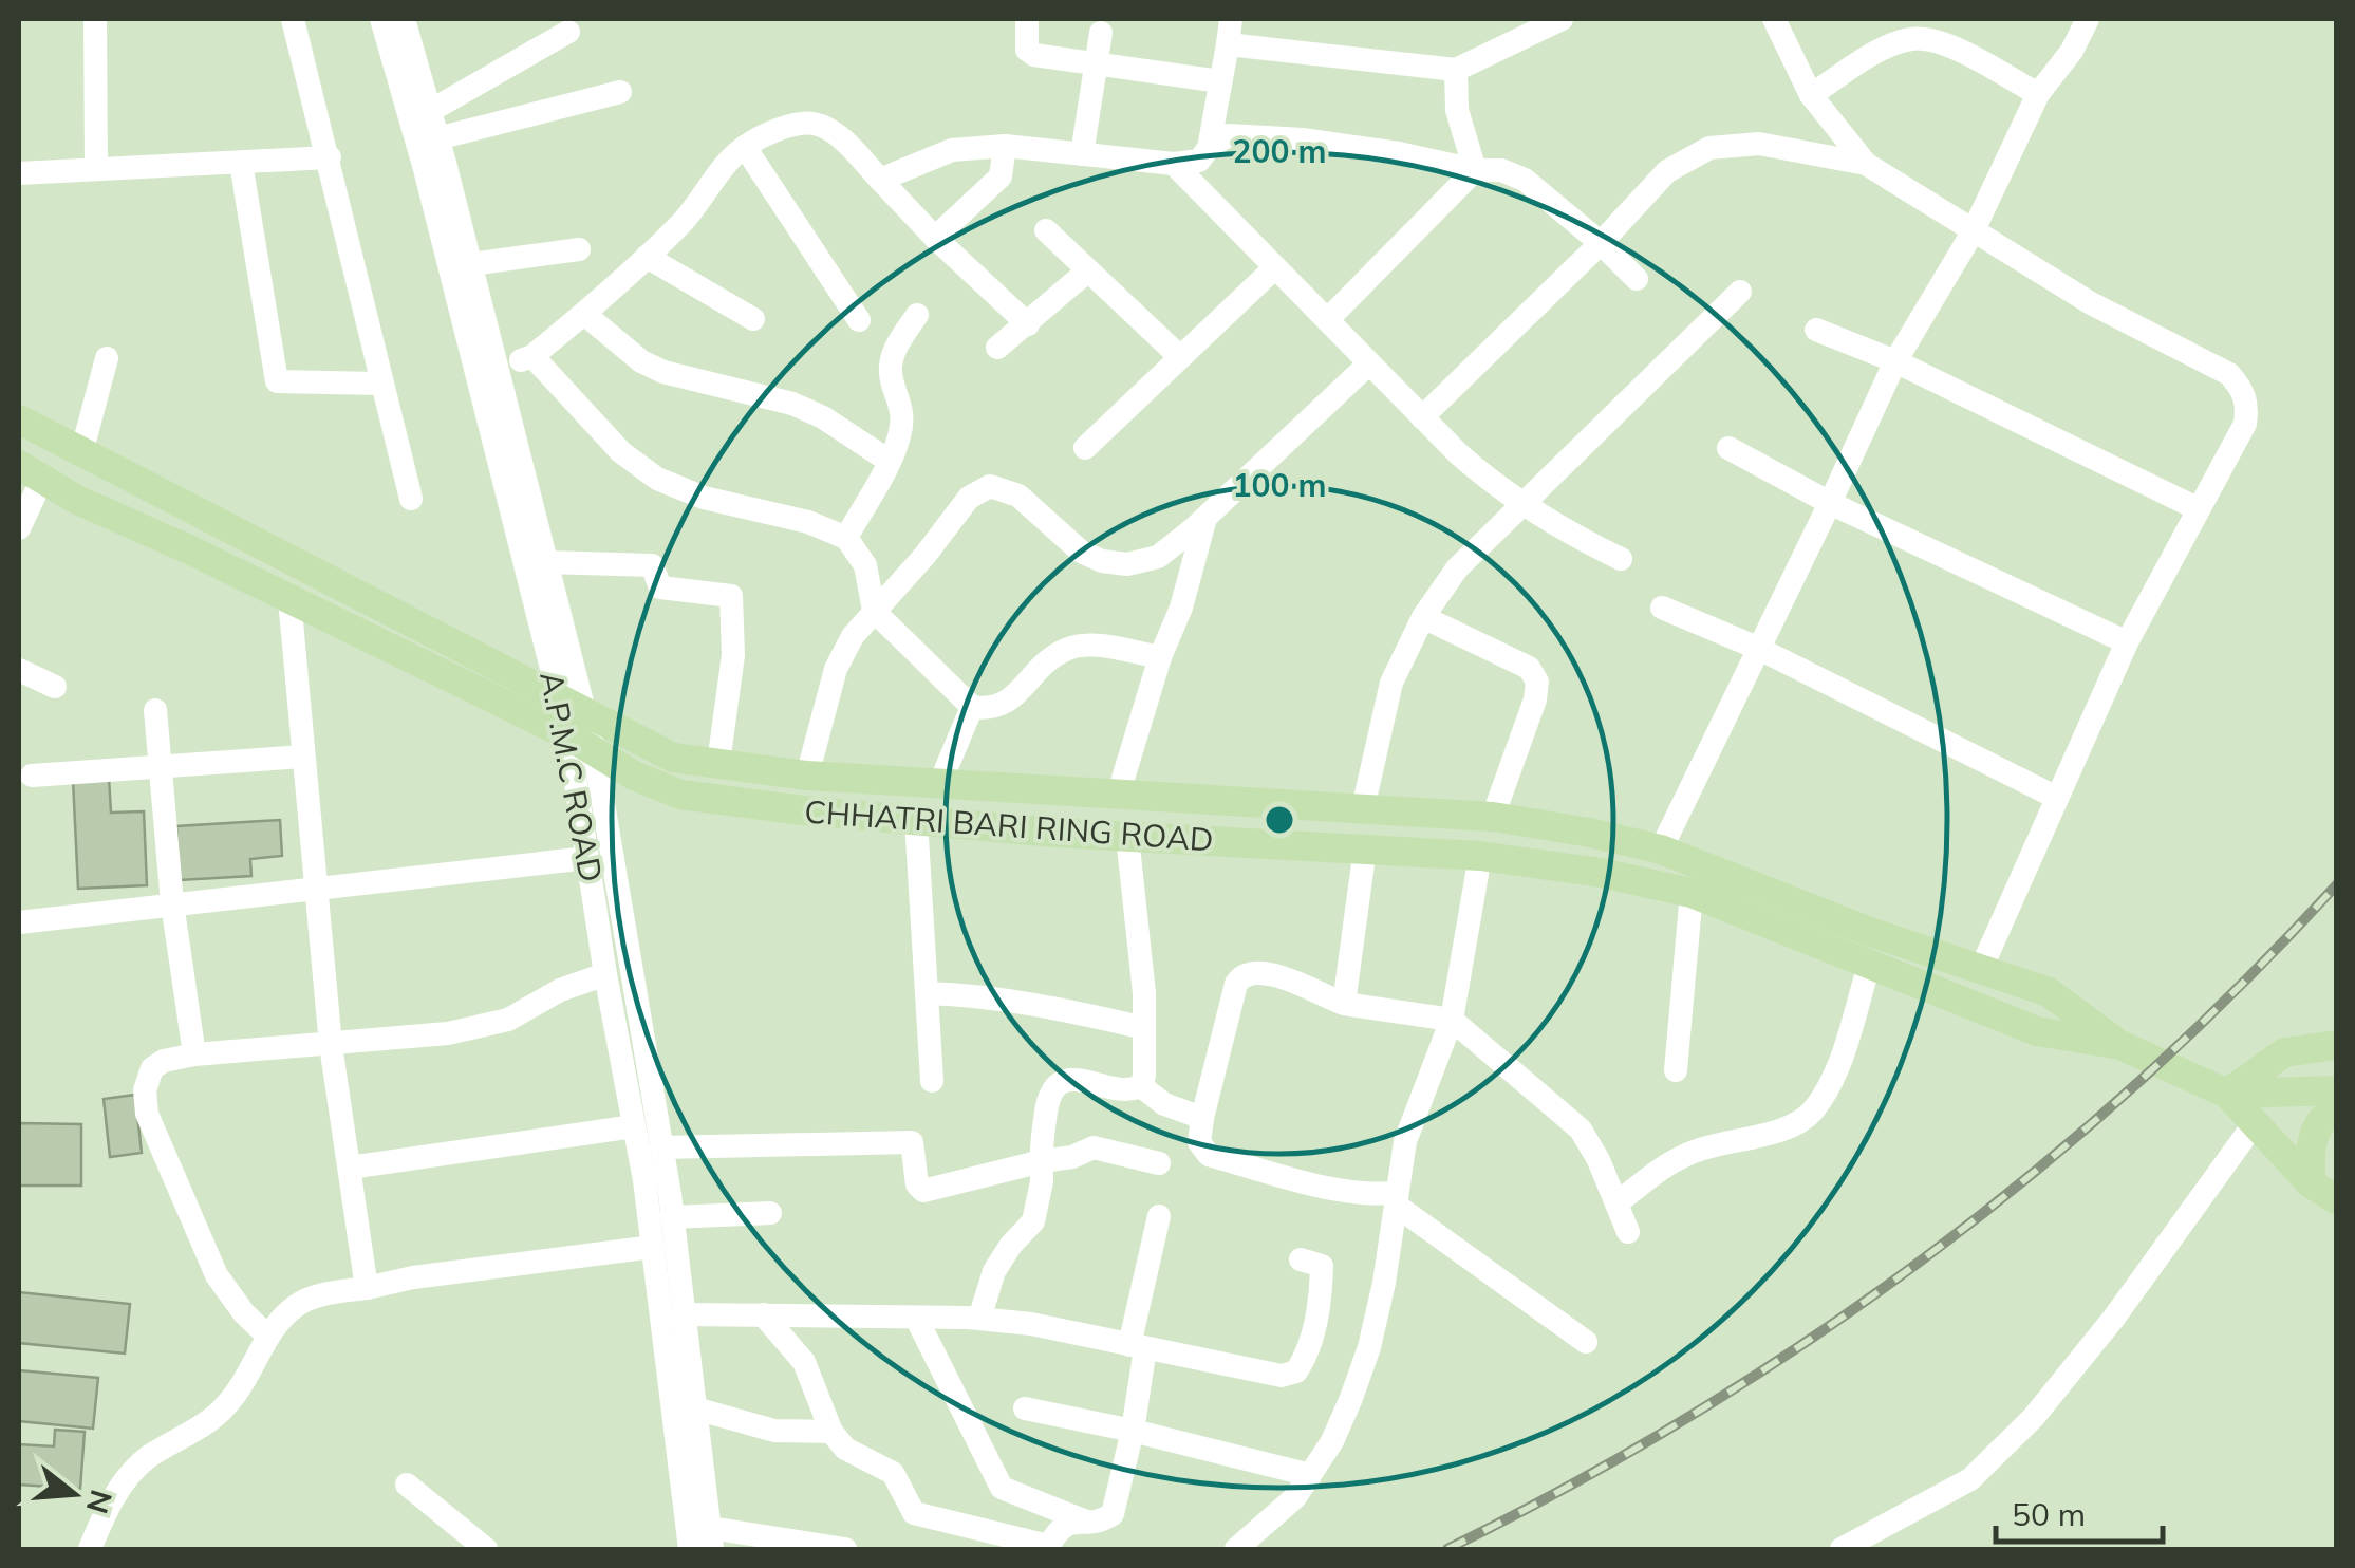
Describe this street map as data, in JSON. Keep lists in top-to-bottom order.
{
  "streets": {
    "main road": ["CHHATRI BARI RING ROAD"],
    "street": ["A.P.M.C ROAD"]
  },
  "crossings": [
    ["A.P.M.C ROAD", "CHHATRI BARI RING ROAD"]
  ],
  "scale_bar": "50 m",
  "north": "right",
  "rings": ["200 m", "100 m"]
}
